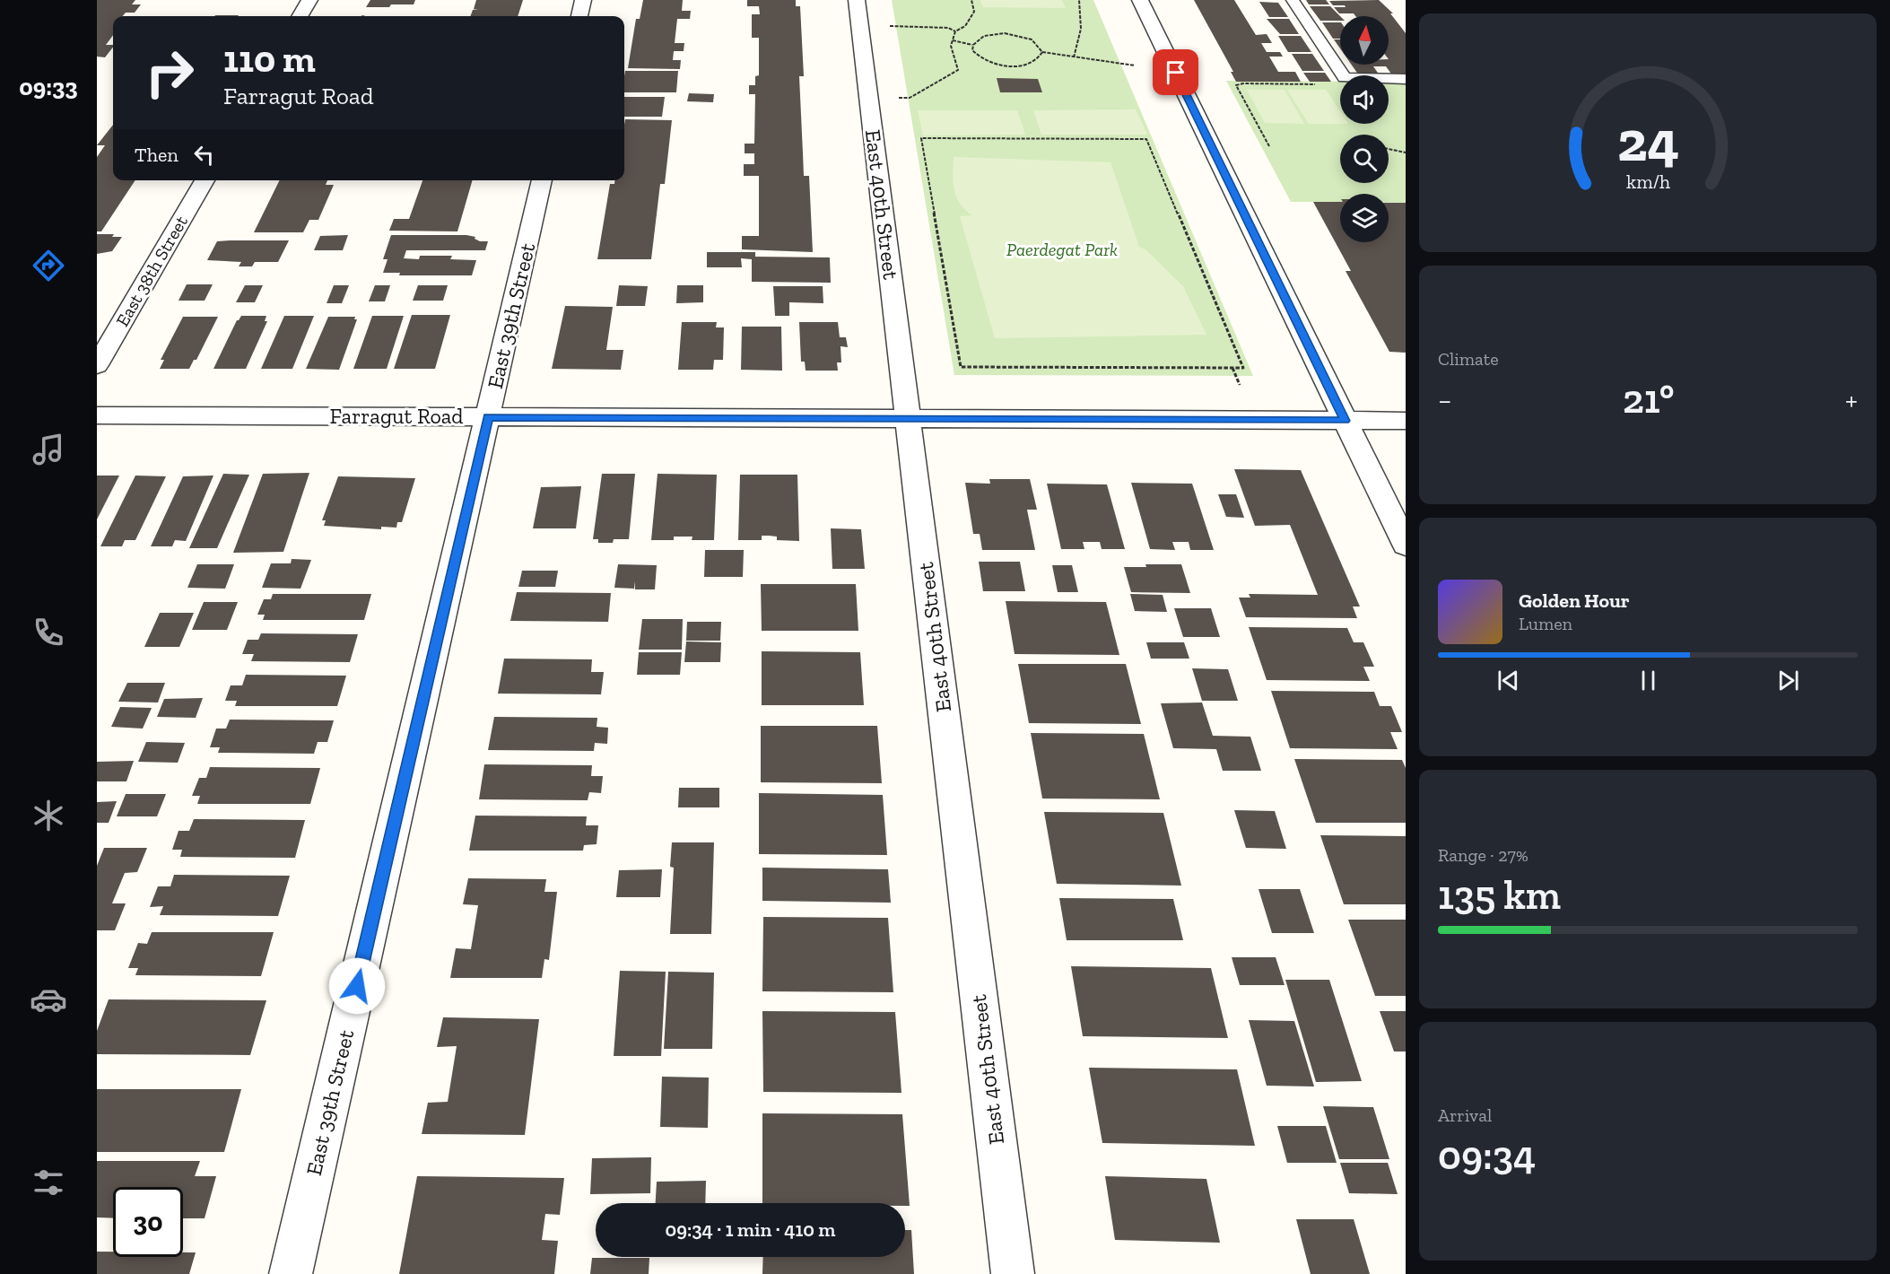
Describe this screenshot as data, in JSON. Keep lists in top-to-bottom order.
{
  "streets": {
    "street": [
      "East 40th Street",
      "East 38th Street",
      "East 39th Street",
      "Farragut Road"
    ]
  },
  "crossings": [
    ["East 40th Street", "Farragut Road"],
    ["East 39th Street", "Farragut Road"]
  ],
  "parks": ["Paerdegat Park"],
  "north": "top",
  "page": {
    "tabs": "09:33",
    "turn": ["110 m", "Farragut Road"],
    "then": "Then",
    "tile": [
      "Climate",
      ["Range · 27%", "135 km"],
      ["Arrival", "09:34"]
    ],
    "heat": ["−", "21°", "+"],
    "song": ["Golden Hour", "Lumen"],
    "limit": "30",
    "trip": "09:34 · 1 min · 410 m",
    "gauge": ["24", "km/h"]
  }
}
